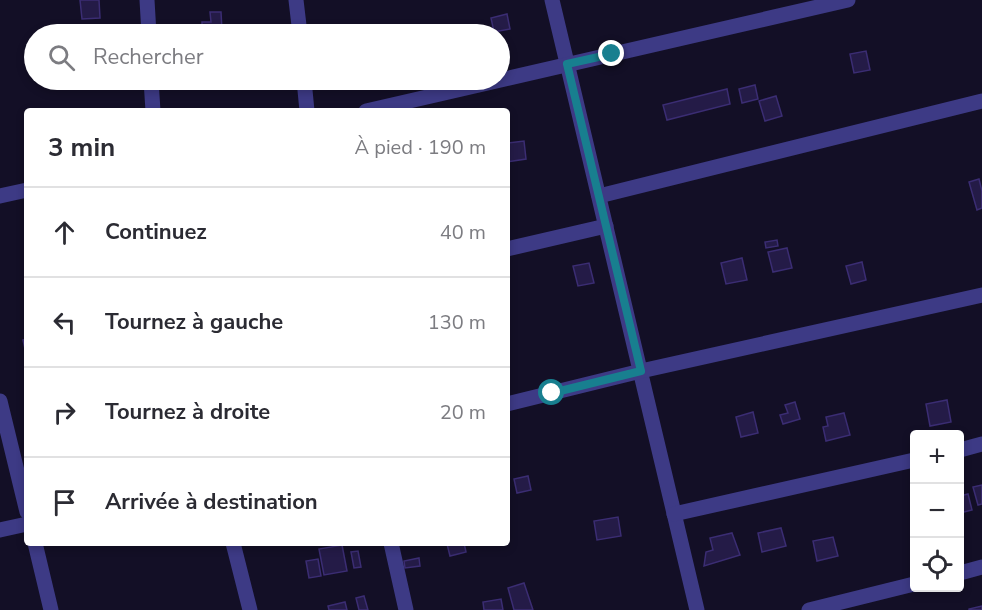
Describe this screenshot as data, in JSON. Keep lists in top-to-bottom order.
{
  "page": {
    "search": "Rechercher",
    "heading": ["3 min", "À pied · 190 m"],
    "list": [
      ["Continuez", "40 m"],
      ["Tournez à gauche", "130 m"],
      ["Tournez à droite", "20 m"],
      "Arrivée à destination"
    ],
    "map_buttons": ["+", "−"]
  }
}
